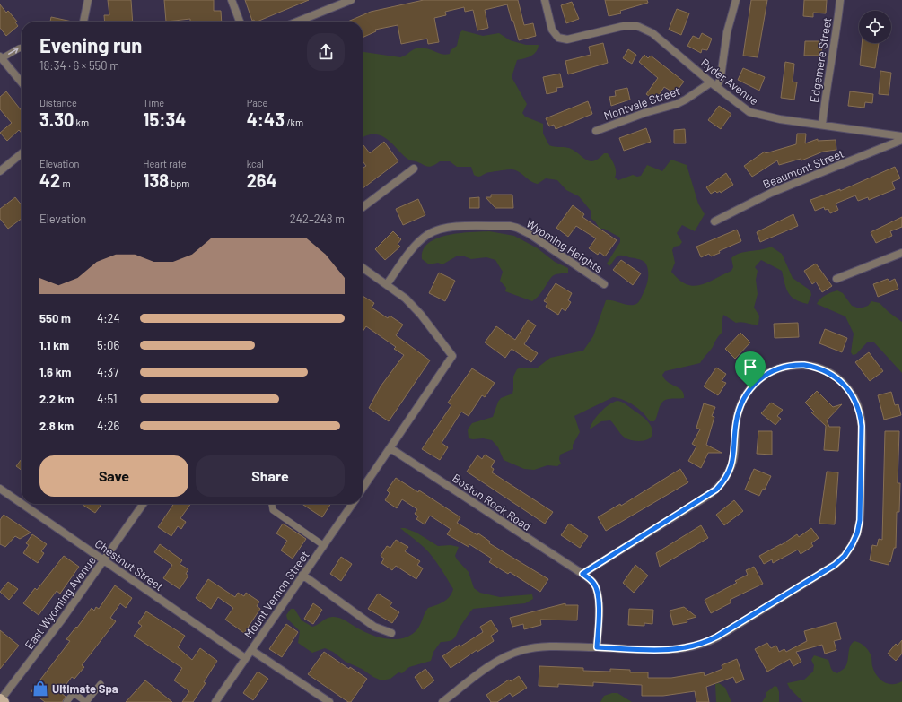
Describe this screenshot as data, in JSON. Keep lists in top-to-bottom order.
{
  "streets": {
    "street": [
      "Edgemere Street",
      "Ryder Avenue",
      "Montvale Street",
      "Beaumont Street",
      "Wyoming Heights",
      "Boston Rock Road",
      "Chestnut Street",
      "Mount Vernon Street",
      "East Wyoming Avenue"
    ]
  },
  "crossings": [
    ["Edgemere Street", "Ryder Avenue"],
    ["Ryder Avenue", "Montvale Street"],
    ["Chestnut Street", "Mount Vernon Street"],
    ["Chestnut Street", "East Wyoming Avenue"]
  ],
  "places": {
    "shop": ["Ultimate Spa"]
  },
  "page": {
    "heading": ["Evening run", "18:34 · 6 × 550 m"],
    "stats": [
      ["Distance", "3.30 km"],
      ["Time", "15:34"],
      ["Pace", "4:43 /km"],
      ["Elevation", "42 m"],
      ["Heart rate", "138 bpm"],
      ["kcal", "264"]
    ],
    "chart": ["Elevation", "242–248 m"],
    "list": [
      {
        "name": "550 m",
        "note": "4:24"
      },
      {
        "name": "1.1 km",
        "note": "5:06"
      },
      {
        "name": "1.6 km",
        "note": "4:37"
      },
      {
        "name": "2.2 km",
        "note": "4:51"
      },
      {
        "name": "2.8 km",
        "note": "4:26"
      }
    ],
    "buttons": ["Save", "Share"]
  }
}
